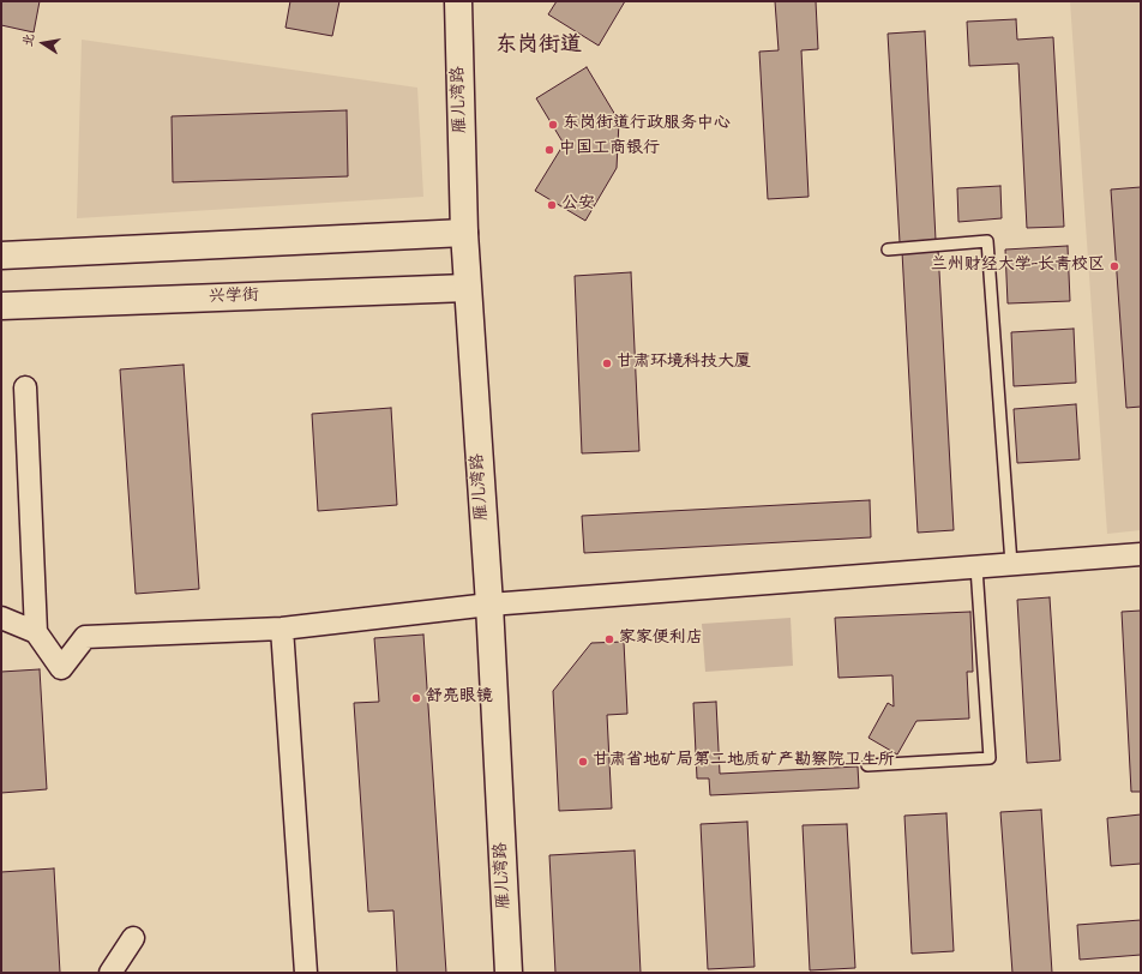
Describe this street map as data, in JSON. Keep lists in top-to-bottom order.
{
  "streets": {
    "main road": ["雁儿湾路", "兴学街"]
  },
  "crossings": [
    ["雁儿湾路", "兴学街"]
  ],
  "districts": ["东岗街道"],
  "places": [
    "东岗街道行政服务中心",
    "中国工商银行",
    "公安",
    "兰州财经大学-长青校区",
    "甘肃环境科技大厦",
    "家家便利店",
    "舒亮眼镜",
    "甘肃省地矿局第二地质矿产勘察院卫生所"
  ],
  "north": "left"
}
